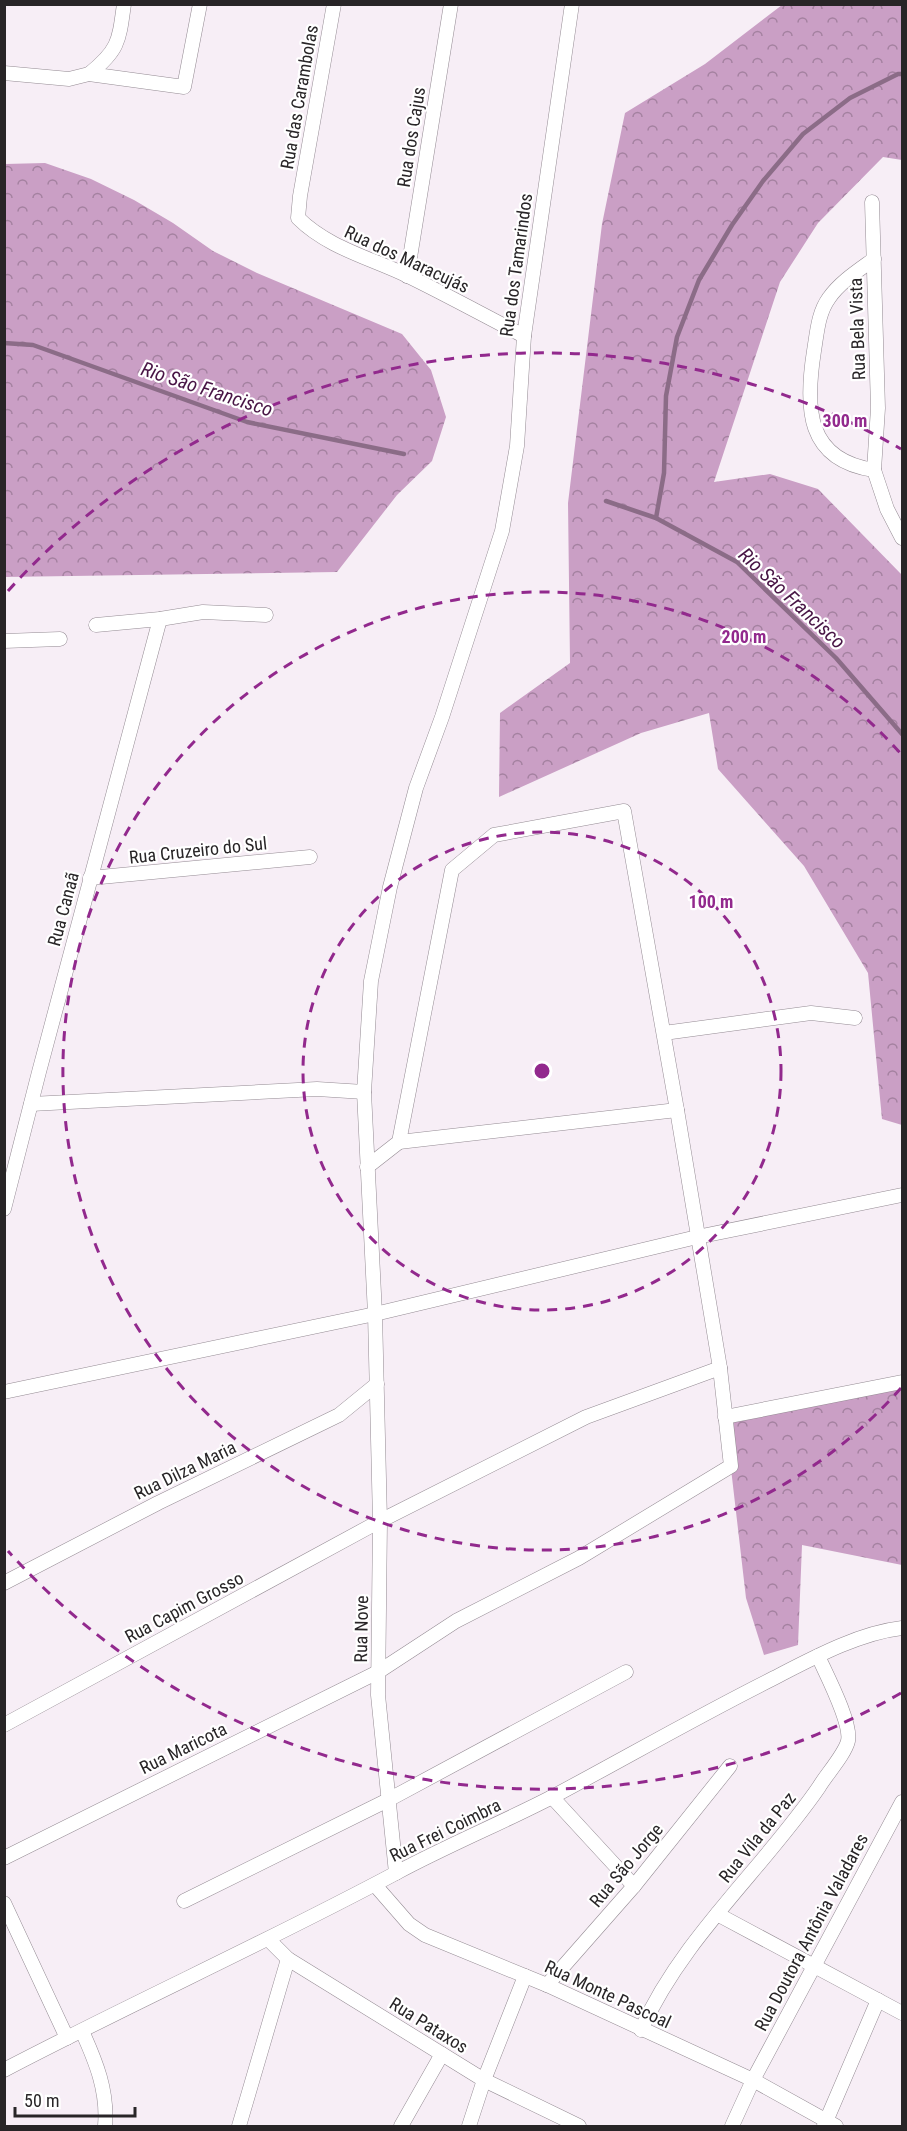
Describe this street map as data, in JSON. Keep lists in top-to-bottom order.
{
  "streets": {
    "street": [
      "Rua das Carambolas",
      "Rua dos Cajus",
      "Rua dos Maracujás",
      "Rua dos Tamarindos",
      "Rua Bela Vista",
      "Rua Cruzeiro do Sul",
      "Rua Canaã",
      "Rua Dilza Maria",
      "Rua Capim Grosso",
      "Rua Nove",
      "Rua Maricota",
      "Rua Frei Coimbra",
      "Rua Vila da Paz",
      "Rua São Jorge",
      "Rua Doutora Antônia Valadares",
      "Rua Monte Pascoal",
      "Rua Pataxos"
    ]
  },
  "crossings": [
    ["Rua das Carambolas", "Rua dos Maracujás"],
    ["Rua dos Cajus", "Rua dos Maracujás"],
    ["Rua dos Maracujás", "Rua dos Tamarindos"],
    ["Rua dos Tamarindos", "Rua Nove"],
    ["Rua Cruzeiro do Sul", "Rua Canaã"],
    ["Rua Dilza Maria", "Rua Nove"],
    ["Rua Capim Grosso", "Rua Nove"],
    ["Rua Nove", "Rua Maricota"],
    ["Rua Nove", "Rua Frei Coimbra"],
    ["Rua Frei Coimbra", "Rua Vila da Paz"],
    ["Rua Frei Coimbra", "Rua Monte Pascoal"],
    ["Rua Frei Coimbra", "Rua Pataxos"],
    ["Rua Vila da Paz", "Rua Monte Pascoal"],
    ["Rua São Jorge", "Rua Monte Pascoal"],
    ["Rua Doutora Antônia Valadares", "Rua Monte Pascoal"]
  ],
  "water": ["Rio São Francisco"],
  "scale_bar": "50 m",
  "rings": ["300 m", "200 m", "100 m"]
}
